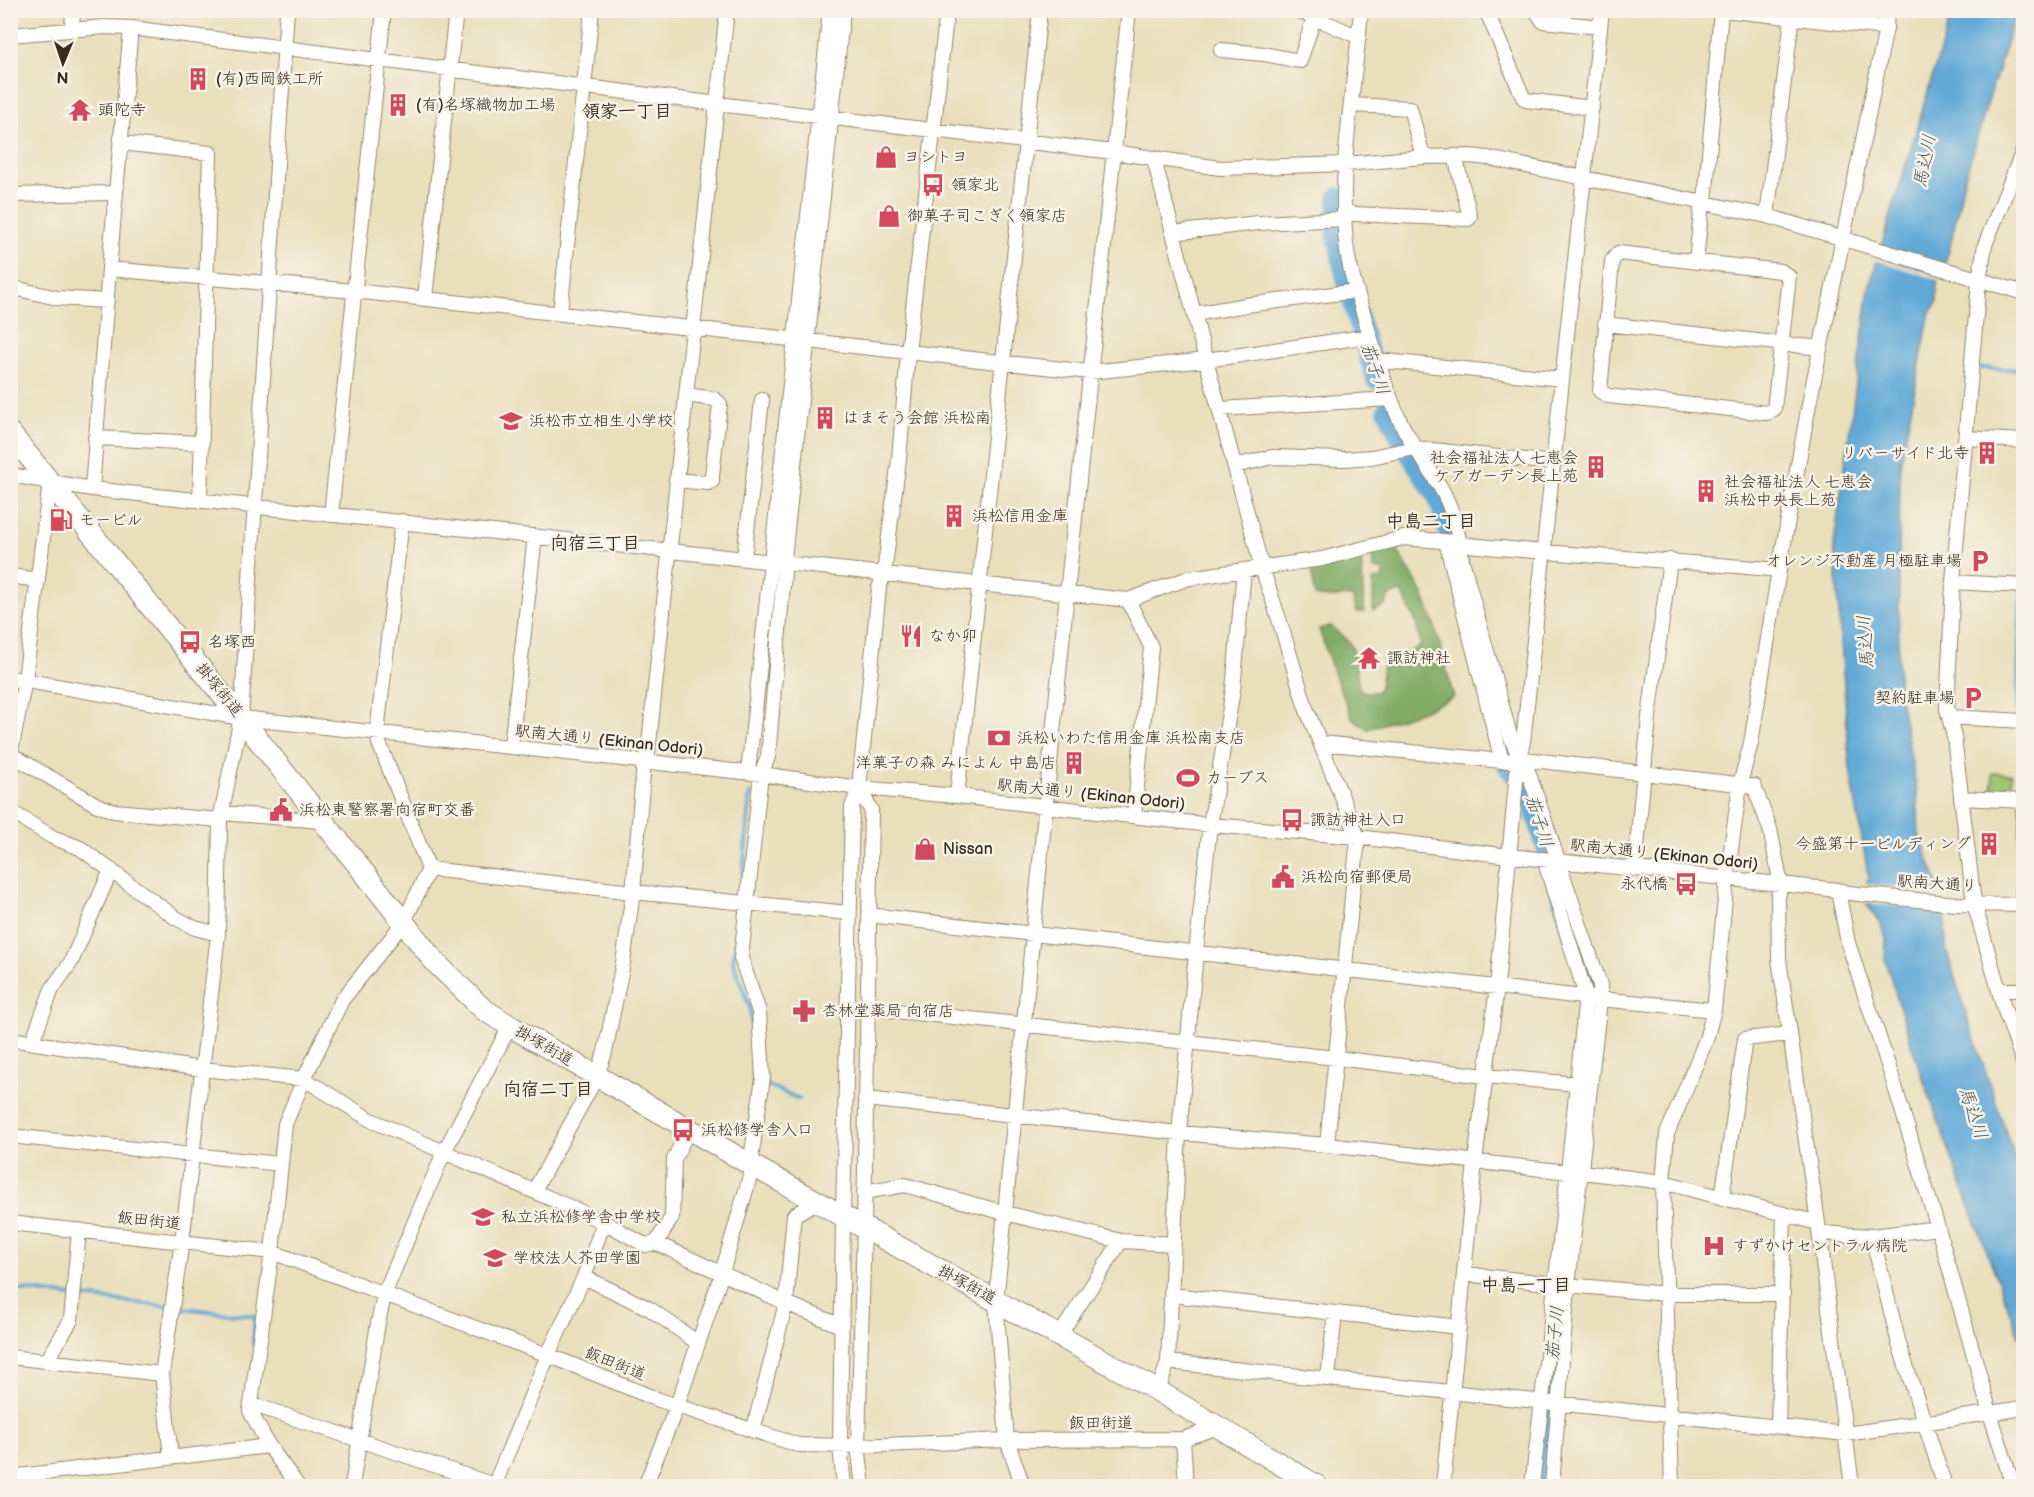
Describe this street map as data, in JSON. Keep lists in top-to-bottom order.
{
  "streets": {
    "highway": ["掛塚街道"],
    "street": ["駅南大通り (Ekinan Odori)", "駅南大通り", "飯田街道"]
  },
  "crossings": [
    ["掛塚街道", "駅南大通り (Ekinan Odori)"],
    ["掛塚街道", "飯田街道"],
    ["駅南大通り (Ekinan Odori)", "駅南大通り"]
  ],
  "districts": [
    "領家一丁目",
    "中島二丁目",
    "向宿三丁目",
    "向宿二丁目",
    "中島一丁目"
  ],
  "water": ["馬込川", "茄子川"],
  "places": {
    "building": [
      "(有)西岡鉄工所",
      "(有)名塚織物加工場",
      "はまそう会館 浜松南",
      "リバーサイド北寺",
      "社会福祉法人 七恵会 ケアガーデン長上苑",
      "社会福祉法人 七恵会 浜松中央長上苑",
      "浜松信用金庫",
      "洋菓子の森 みによん 中島店",
      "今盛第十一ビルディング"
    ],
    "temple": ["頭陀寺", "諏訪神社"],
    "shop": ["ヨシトヨ", "御菓子司こぎく領家店", "Nissan"],
    "bus stop": [
      "領家北",
      "名塚西",
      "諏訪神社入口",
      "永代橋",
      "浜松修学舎入口"
    ],
    "school or university": ["浜松市立相生小学校", "私立浜松修学舎中学校", "学校法人芥田学園"],
    "fuel station": ["モービル"],
    "parking": ["オレンジ不動産 月極駐車場", "契約駐車場"],
    "restaurant": ["なか卯"],
    "bank": ["浜松いわた信用金庫 浜松南支店"],
    "sports": ["カーブス"],
    "public building": ["浜松東警察署向宿町交番", "浜松向宿郵便局"],
    "pharmacy": ["杏林堂薬局 向宿店"],
    "hospital": ["すずかけセントラル病院"]
  },
  "north": "bottom"
}
